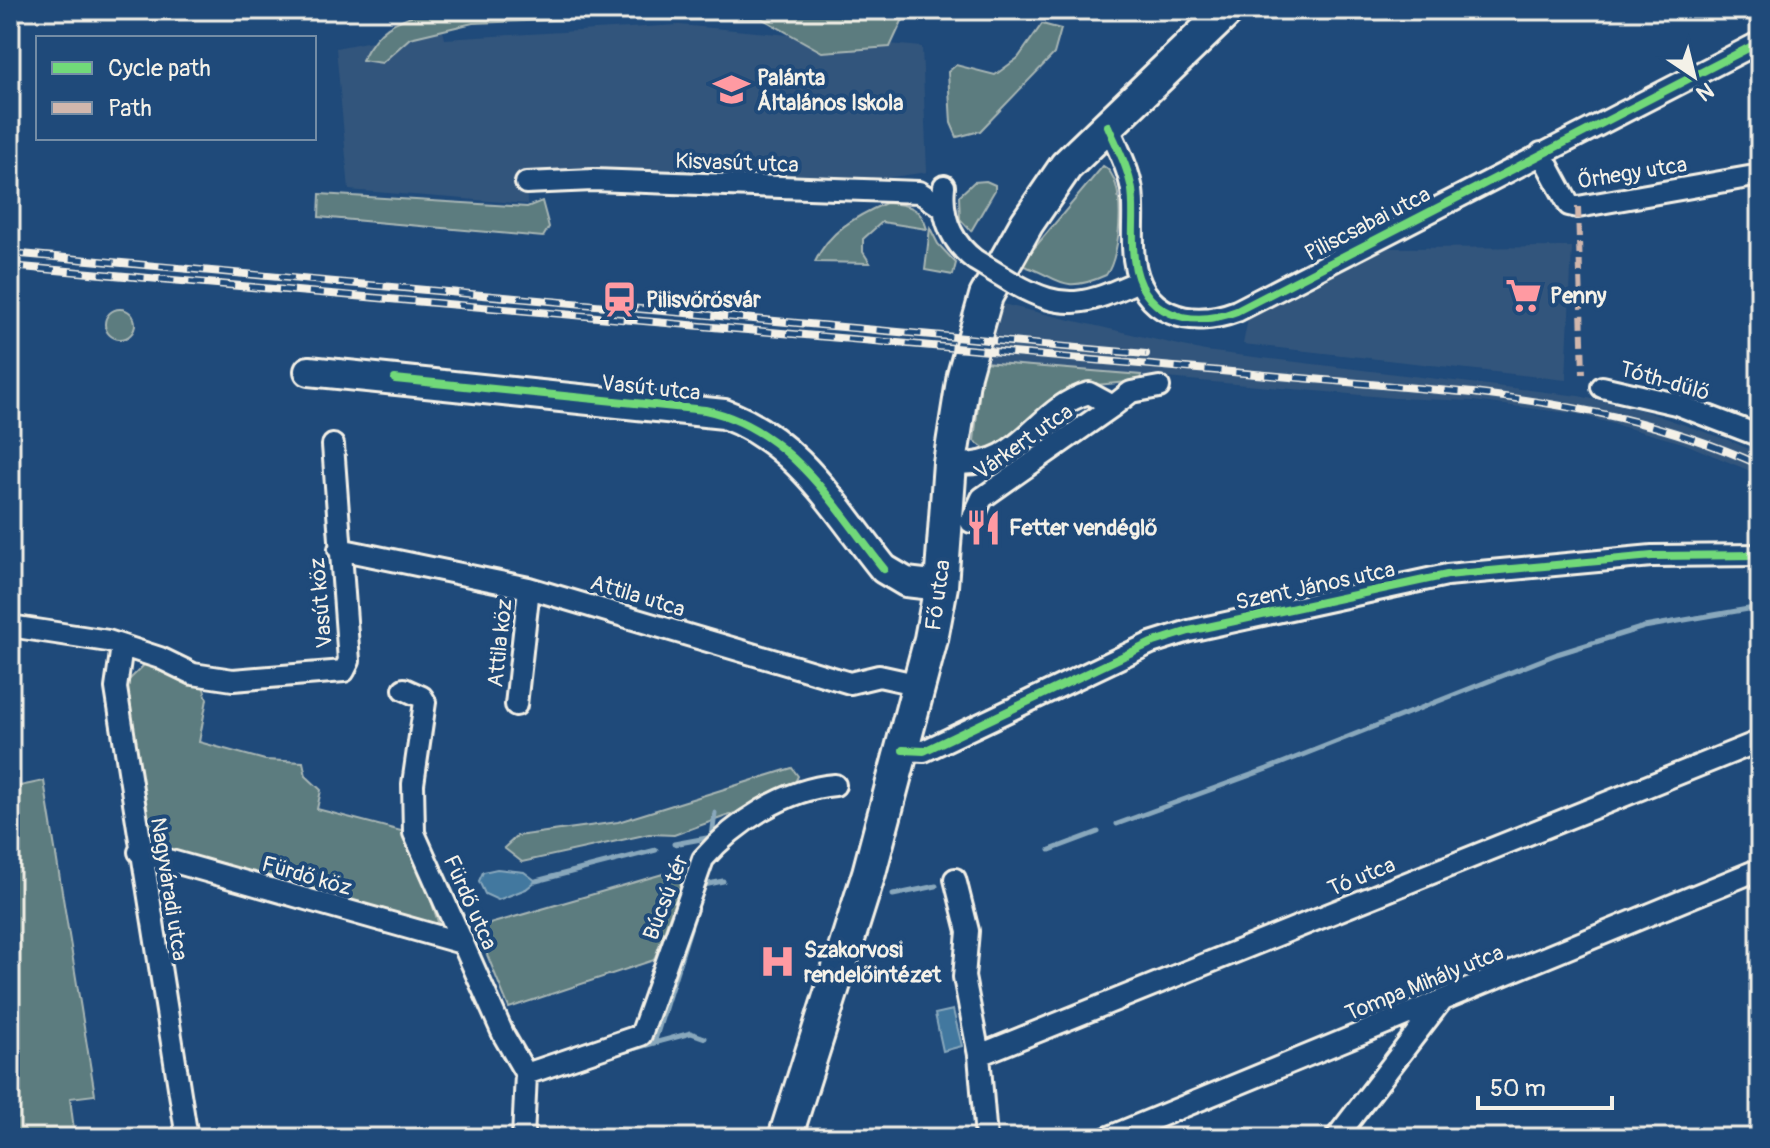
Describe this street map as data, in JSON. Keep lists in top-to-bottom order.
{
  "streets": {
    "main road": ["Fő utca"],
    "street": [
      "Kisvasút utca",
      "Őrhegy utca",
      "Piliscsabai utca",
      "Tóth-dűlő",
      "Vasút utca",
      "Várkert utca",
      "Szent János utca",
      "Attila utca",
      "Vasút köz",
      "Attila köz",
      "Fürdő köz",
      "Tó utca",
      "Nagyváradi utca",
      "Búcsú tér",
      "Fürdő utca",
      "Tompa Mihály utca"
    ]
  },
  "crossings": [
    ["Kisvasút utca", "Piliscsabai utca"],
    ["Őrhegy utca", "Piliscsabai utca"],
    ["Vasút utca", "Fő utca"],
    ["Várkert utca", "Fő utca"],
    ["Szent János utca", "Fő utca"],
    ["Attila utca", "Fő utca"],
    ["Attila utca", "Vasút köz"],
    ["Attila utca", "Attila köz"],
    ["Vasút köz", "Nagyváradi utca"],
    ["Fürdő köz", "Nagyváradi utca"],
    ["Fürdő köz", "Fürdő utca"],
    ["Búcsú tér", "Fürdő utca"]
  ],
  "places": {
    "school or university": ["Palánta Általános Iskola"],
    "supermarket": ["Penny"],
    "station": ["Pilisvörösvár"],
    "restaurant": ["Fetter vendéglő"],
    "hospital": ["Szakorvosi rendelőintézet"]
  },
  "legend": ["Cycle path", "Path"],
  "scale_bar": "50 m",
  "north": "bottom right"
}
